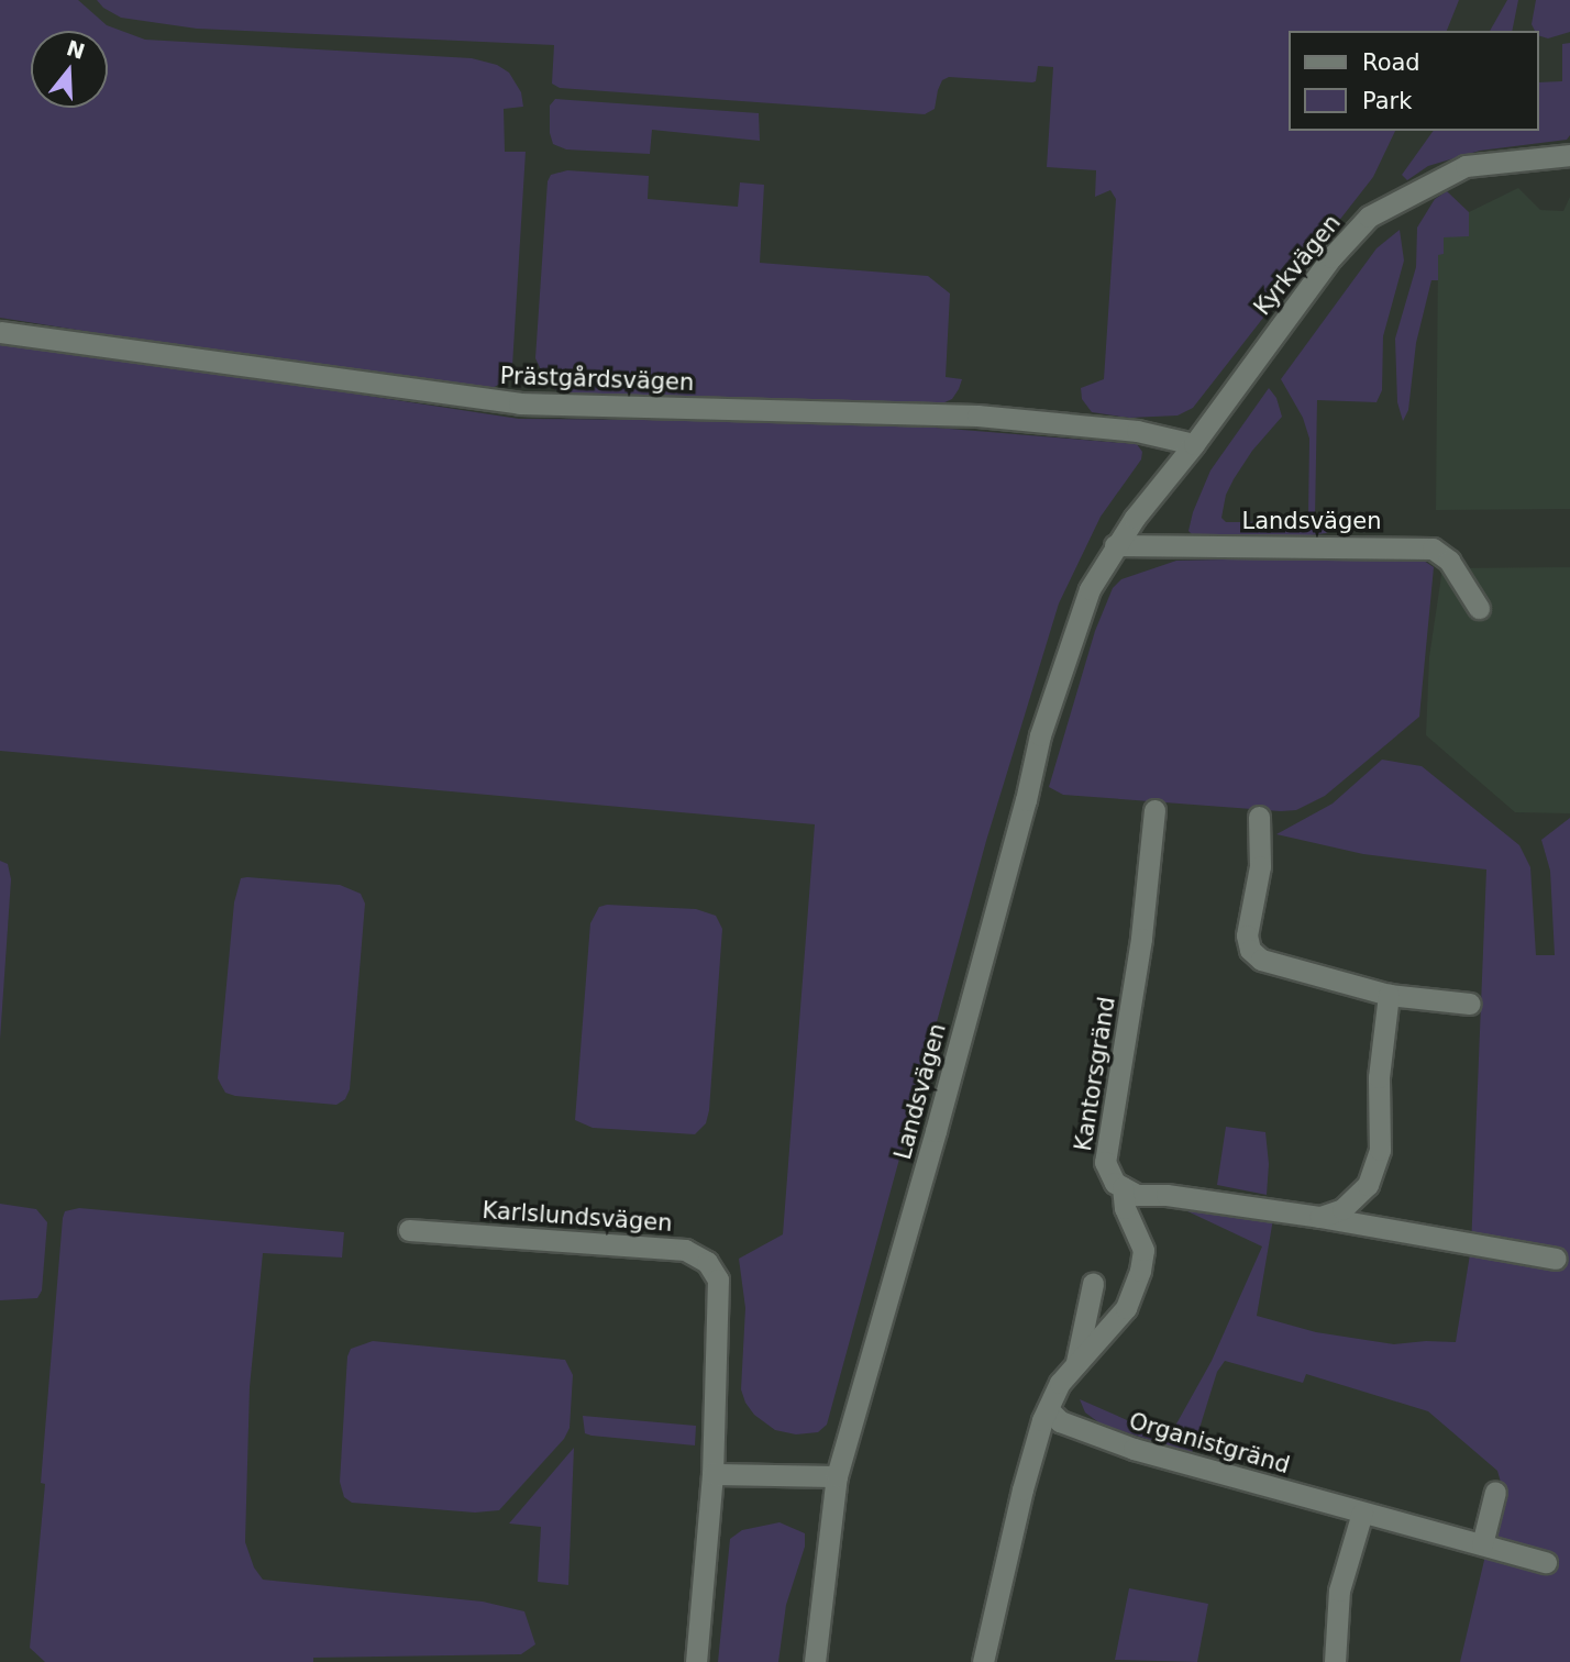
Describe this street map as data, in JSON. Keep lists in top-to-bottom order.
{
  "streets": {
    "street": [
      "Kyrkvägen",
      "Prästgårdsvägen",
      "Landsvägen",
      "Kantorsgränd",
      "Karlslundsvägen",
      "Organistgränd"
    ]
  },
  "crossings": [
    ["Kyrkvägen", "Prästgårdsvägen"],
    ["Kyrkvägen", "Landsvägen"],
    ["Prästgårdsvägen", "Landsvägen"]
  ],
  "legend": ["Road", "Park"],
  "north": "top"
}
